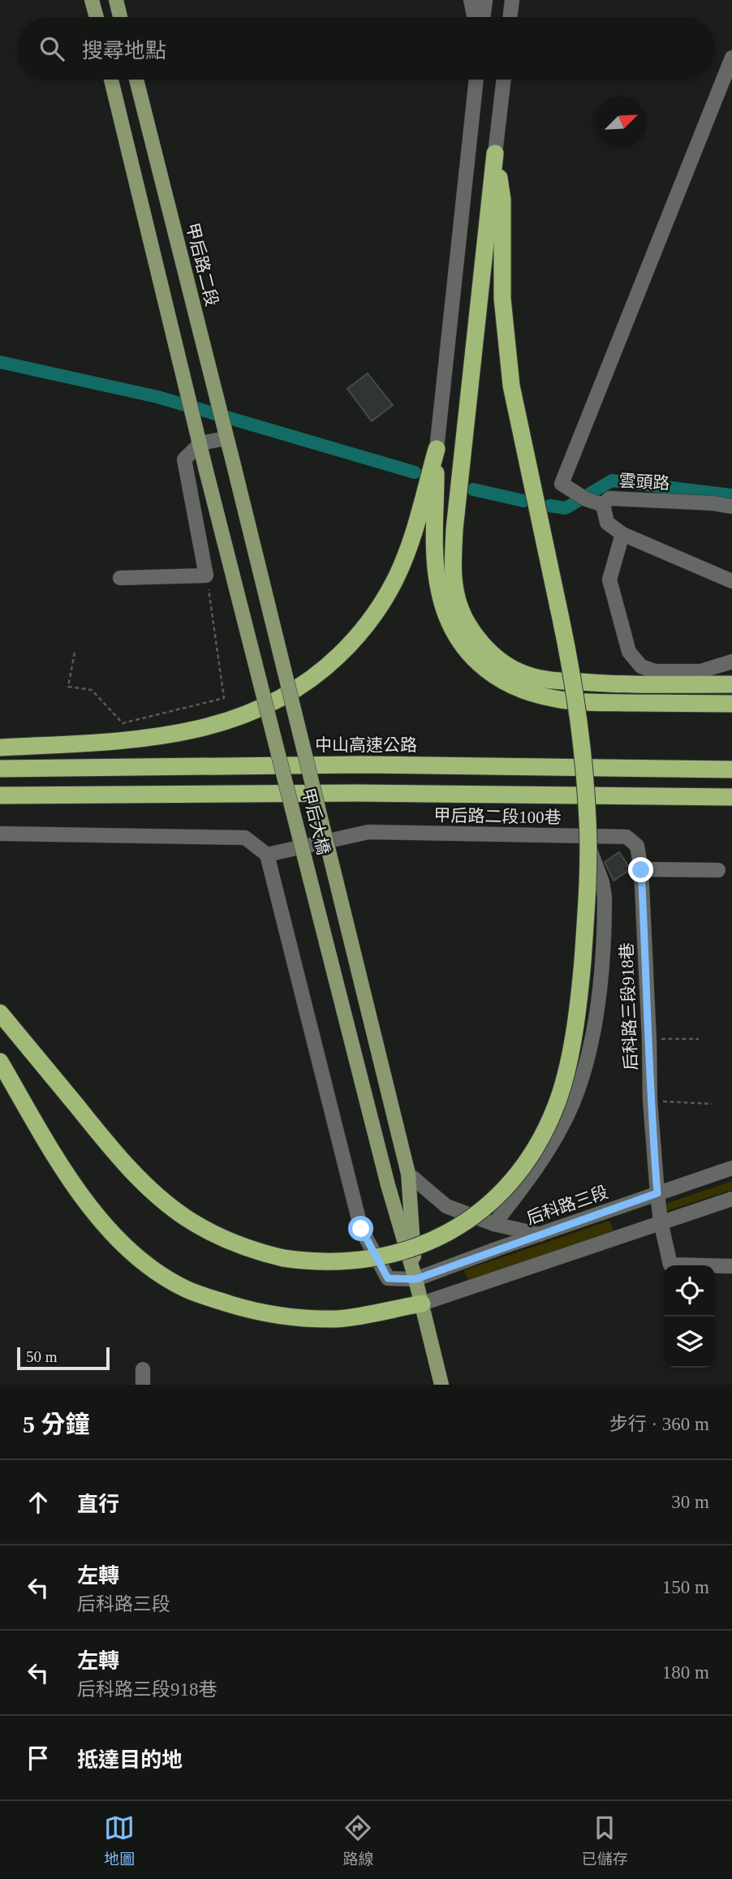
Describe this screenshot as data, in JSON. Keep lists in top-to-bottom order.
{
  "streets": {
    "highway": ["中山高速公路"],
    "main road": ["甲后路二段", "甲后大橋"],
    "street": [
      "雲頭路",
      "甲后路二段100巷",
      "后科路三段918巷",
      "后科路三段"
    ]
  },
  "crossings": [
    ["甲后路二段", "甲后大橋"],
    ["甲后路二段100巷", "后科路三段918巷"],
    ["甲后大橋", "后科路三段"],
    ["后科路三段918巷", "后科路三段"]
  ],
  "scale_bar": "50 m",
  "north": "top right",
  "page": {
    "search": "搜尋地點",
    "scale": "50 m",
    "heading": ["5 分鐘", "步行 · 360 m"],
    "list": [
      ["直行", "30 m"],
      ["左轉", "后科路三段", "150 m"],
      ["左轉", "后科路三段918巷", "180 m"],
      "抵達目的地"
    ],
    "nav": ["地圖", "路線", "已儲存"]
  }
}
